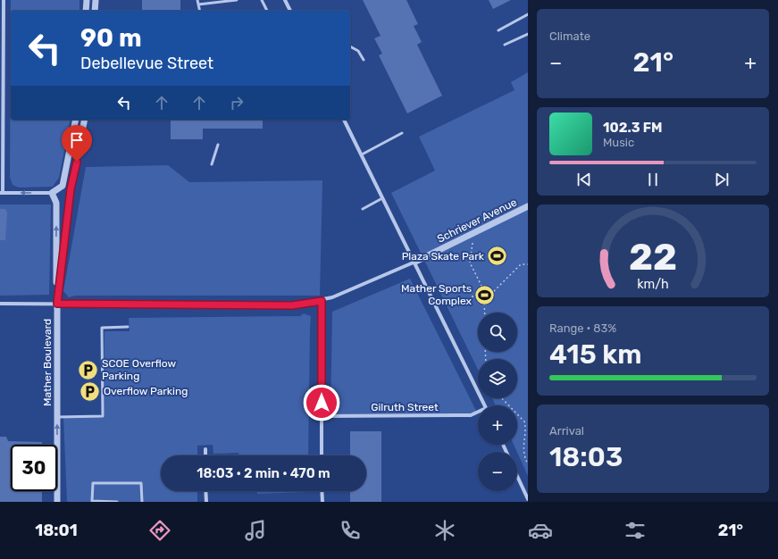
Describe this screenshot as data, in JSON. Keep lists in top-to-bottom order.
{
  "streets": {
    "street": ["Schriever Avenue", "Mather Boulevard", "Gilruth Street"]
  },
  "places": {
    "sports": ["Plaza Skate Park", "Mather Sports Complex"],
    "parking": ["SCOE Overflow Parking", "Overflow Parking"]
  },
  "page": {
    "tile": [
      "Climate",
      ["Range · 83%", "415 km"],
      ["Arrival", "18:03"]
    ],
    "turn": ["90 m", "Debellevue Street"],
    "heat": ["−", "21°", "+"],
    "song": ["102.3 FM", "Music"],
    "map_buttons": ["+", "−"],
    "limit": "30",
    "trip": "18:03 · 2 min · 470 m",
    "tabs": ["18:01", "21°"],
    "gauge": ["22", "km/h"]
  }
}
